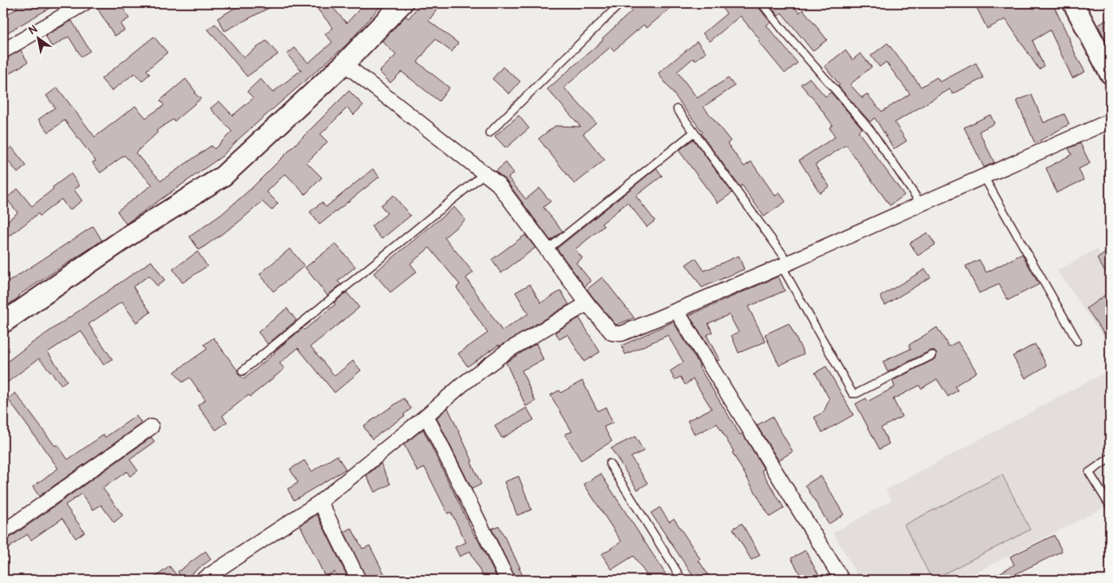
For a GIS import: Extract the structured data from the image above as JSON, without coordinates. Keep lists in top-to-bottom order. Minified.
{"north":"top left"}
